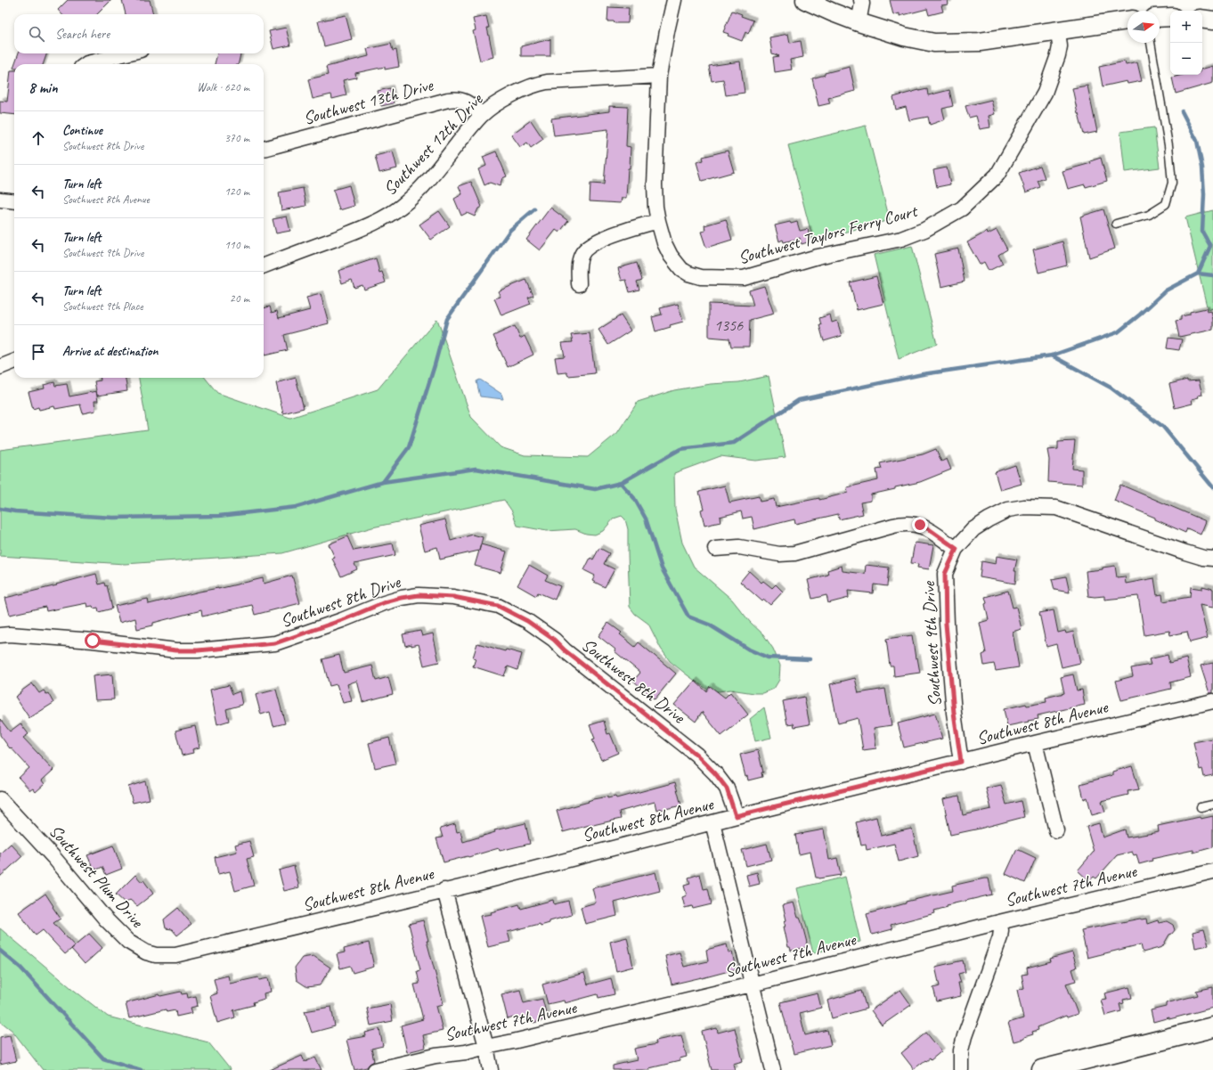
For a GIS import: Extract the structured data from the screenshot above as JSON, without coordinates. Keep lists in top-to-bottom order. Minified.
{"streets":{"street":["Southwest 13th Drive","Southwest 12th Drive","Southwest Taylors Ferry Court","Southwest 8th Drive","Southwest 9th Drive","Southwest 8th Avenue","Southwest Plum Drive","Southwest 7th Avenue"]},"crossings":[["Southwest 13th Drive","Southwest 12th Drive"],["Southwest 12th Drive","Southwest Taylors Ferry Court"],["Southwest 8th Drive","Southwest 8th Avenue"],["Southwest 9th Drive","Southwest 8th Avenue"],["Southwest 8th Avenue","Southwest Plum Drive"]],"house_numbers":["1356"],"north":"right","page":{"map_buttons":["+","−"],"search":"Search here","heading":["8 min","Walk · 620 m"],"list":[["Continue","Southwest 8th Drive","370 m"],["Turn left","Southwest 8th Avenue","120 m"],["Turn left","Southwest 9th Drive","110 m"],["Turn left","Southwest 9th Place","20 m"],"Arrive at destination"]}}
